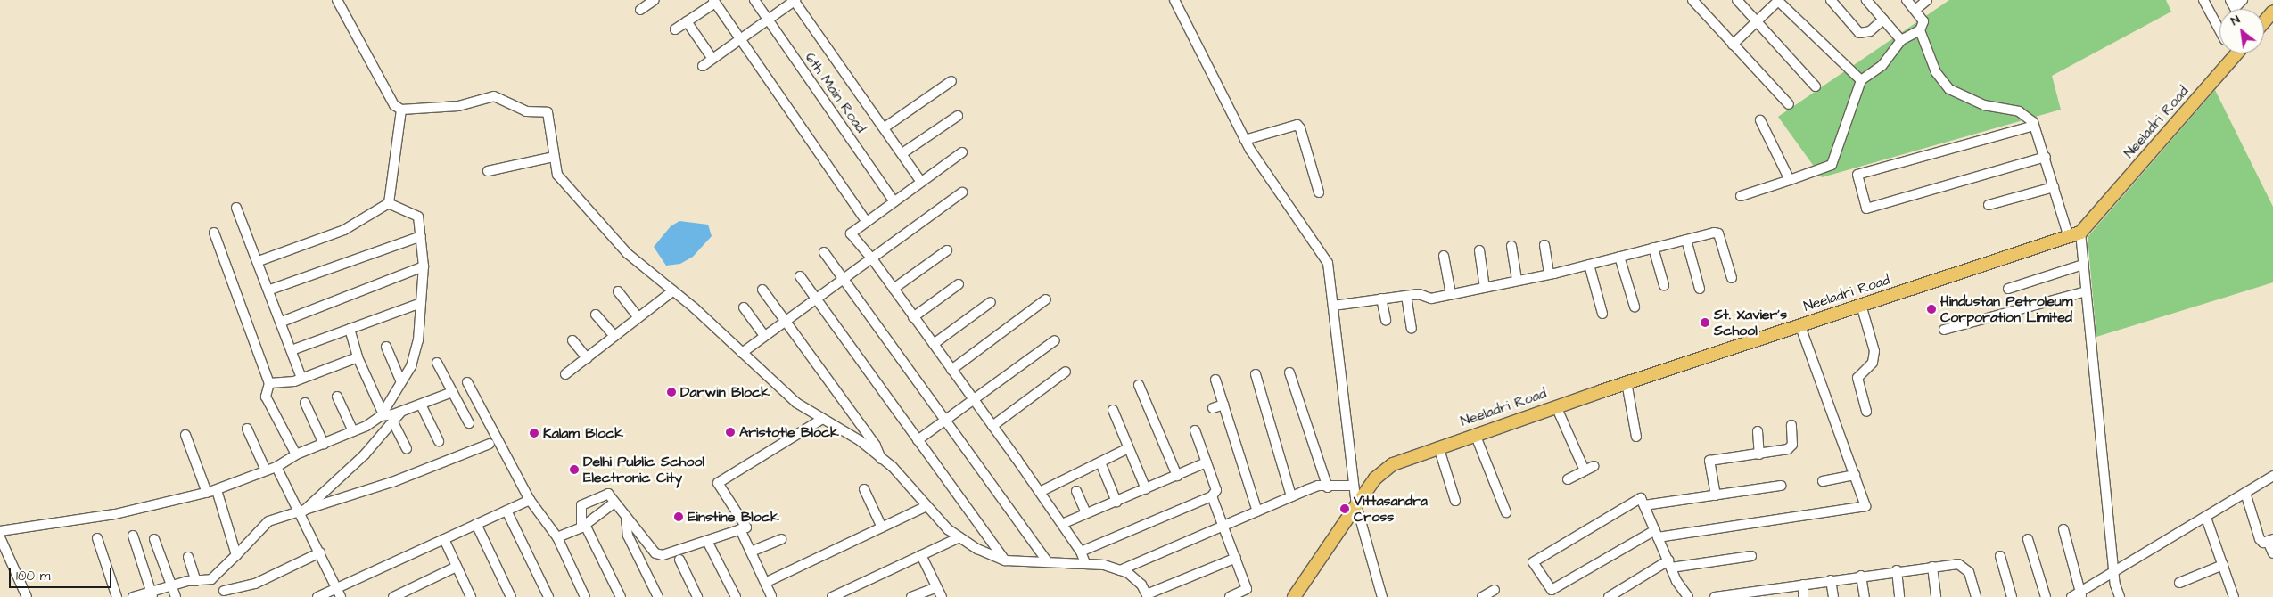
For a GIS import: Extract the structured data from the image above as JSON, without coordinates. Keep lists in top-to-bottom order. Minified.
{"streets":{"main road":["Neeladri Road"],"street":["6th Main Road"]},"places":["Hindustan Petroleum Corporation Limited","St. Xavier's School","Darwin Block","Aristotle Block","Kalam Block","Delhi Public School Electronic City","Vittasandra Cross","Einstine Block"],"scale_bar":"100 m","north":"top left"}
